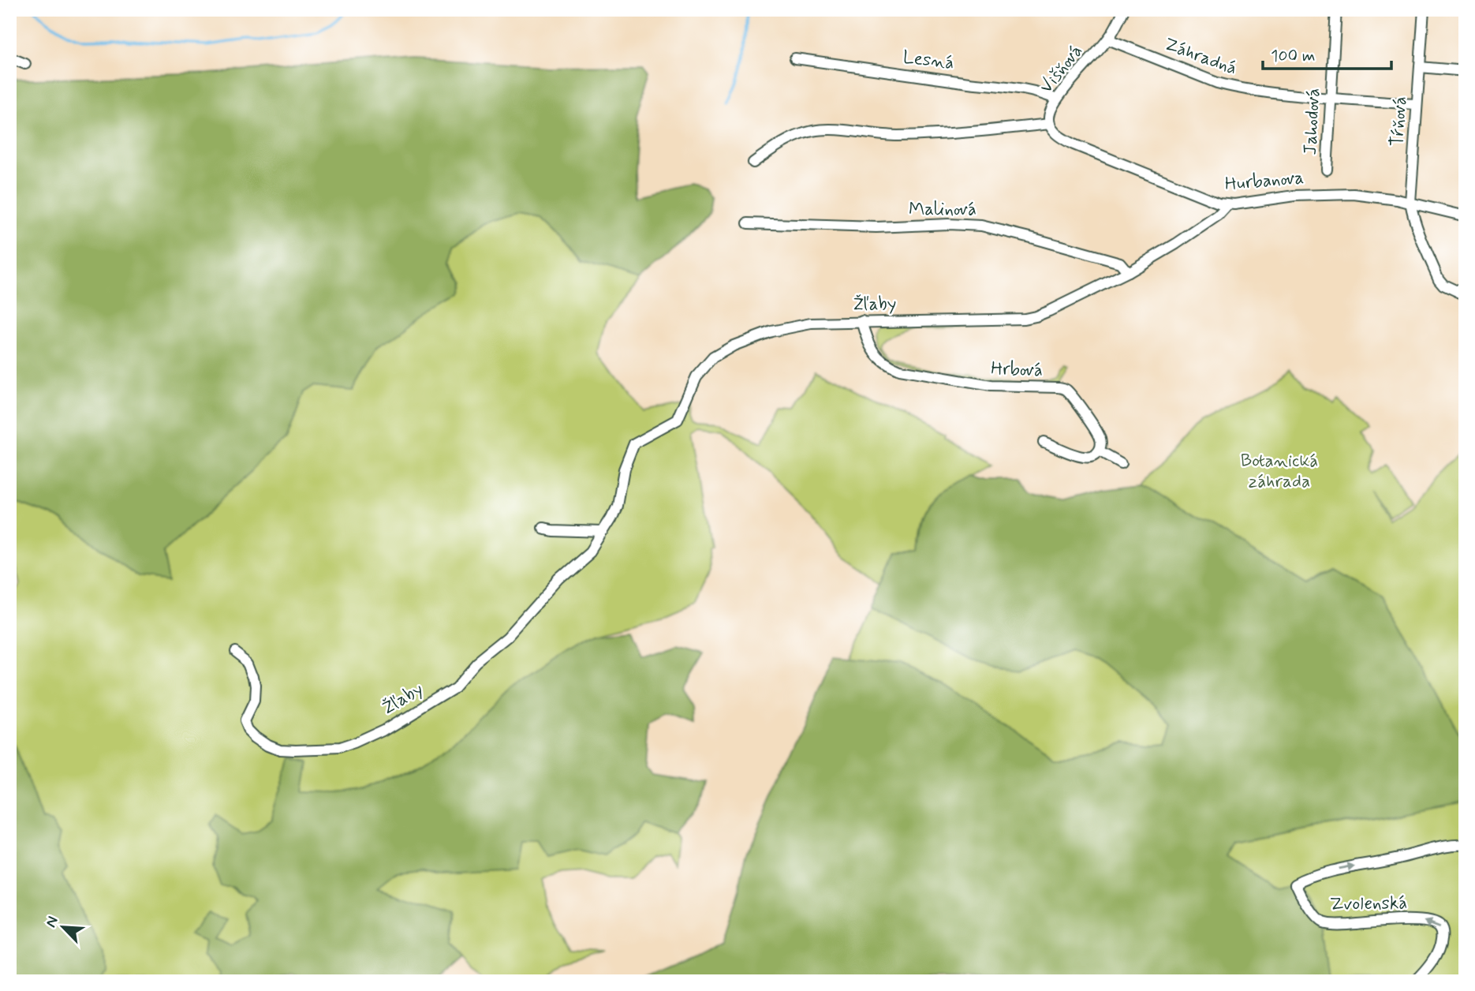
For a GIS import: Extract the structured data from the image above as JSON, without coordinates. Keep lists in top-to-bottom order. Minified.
{"streets":{"street":["Záhradná","Lesná","Višňová","Jahodová","Tŕňová","Hurbanova","Malinová","Žľaby","Hrbová","Zvolenská"]},"crossings":[["Záhradná","Višňová"],["Záhradná","Jahodová"],["Záhradná","Tŕňová"],["Lesná","Višňová"],["Višňová","Hurbanova"],["Tŕňová","Hurbanova"],["Hurbanova","Žľaby"],["Malinová","Žľaby"],["Žľaby","Hrbová"]],"parks":["Botanická záhrada"],"scale_bar":"100 m","north":"top left"}
